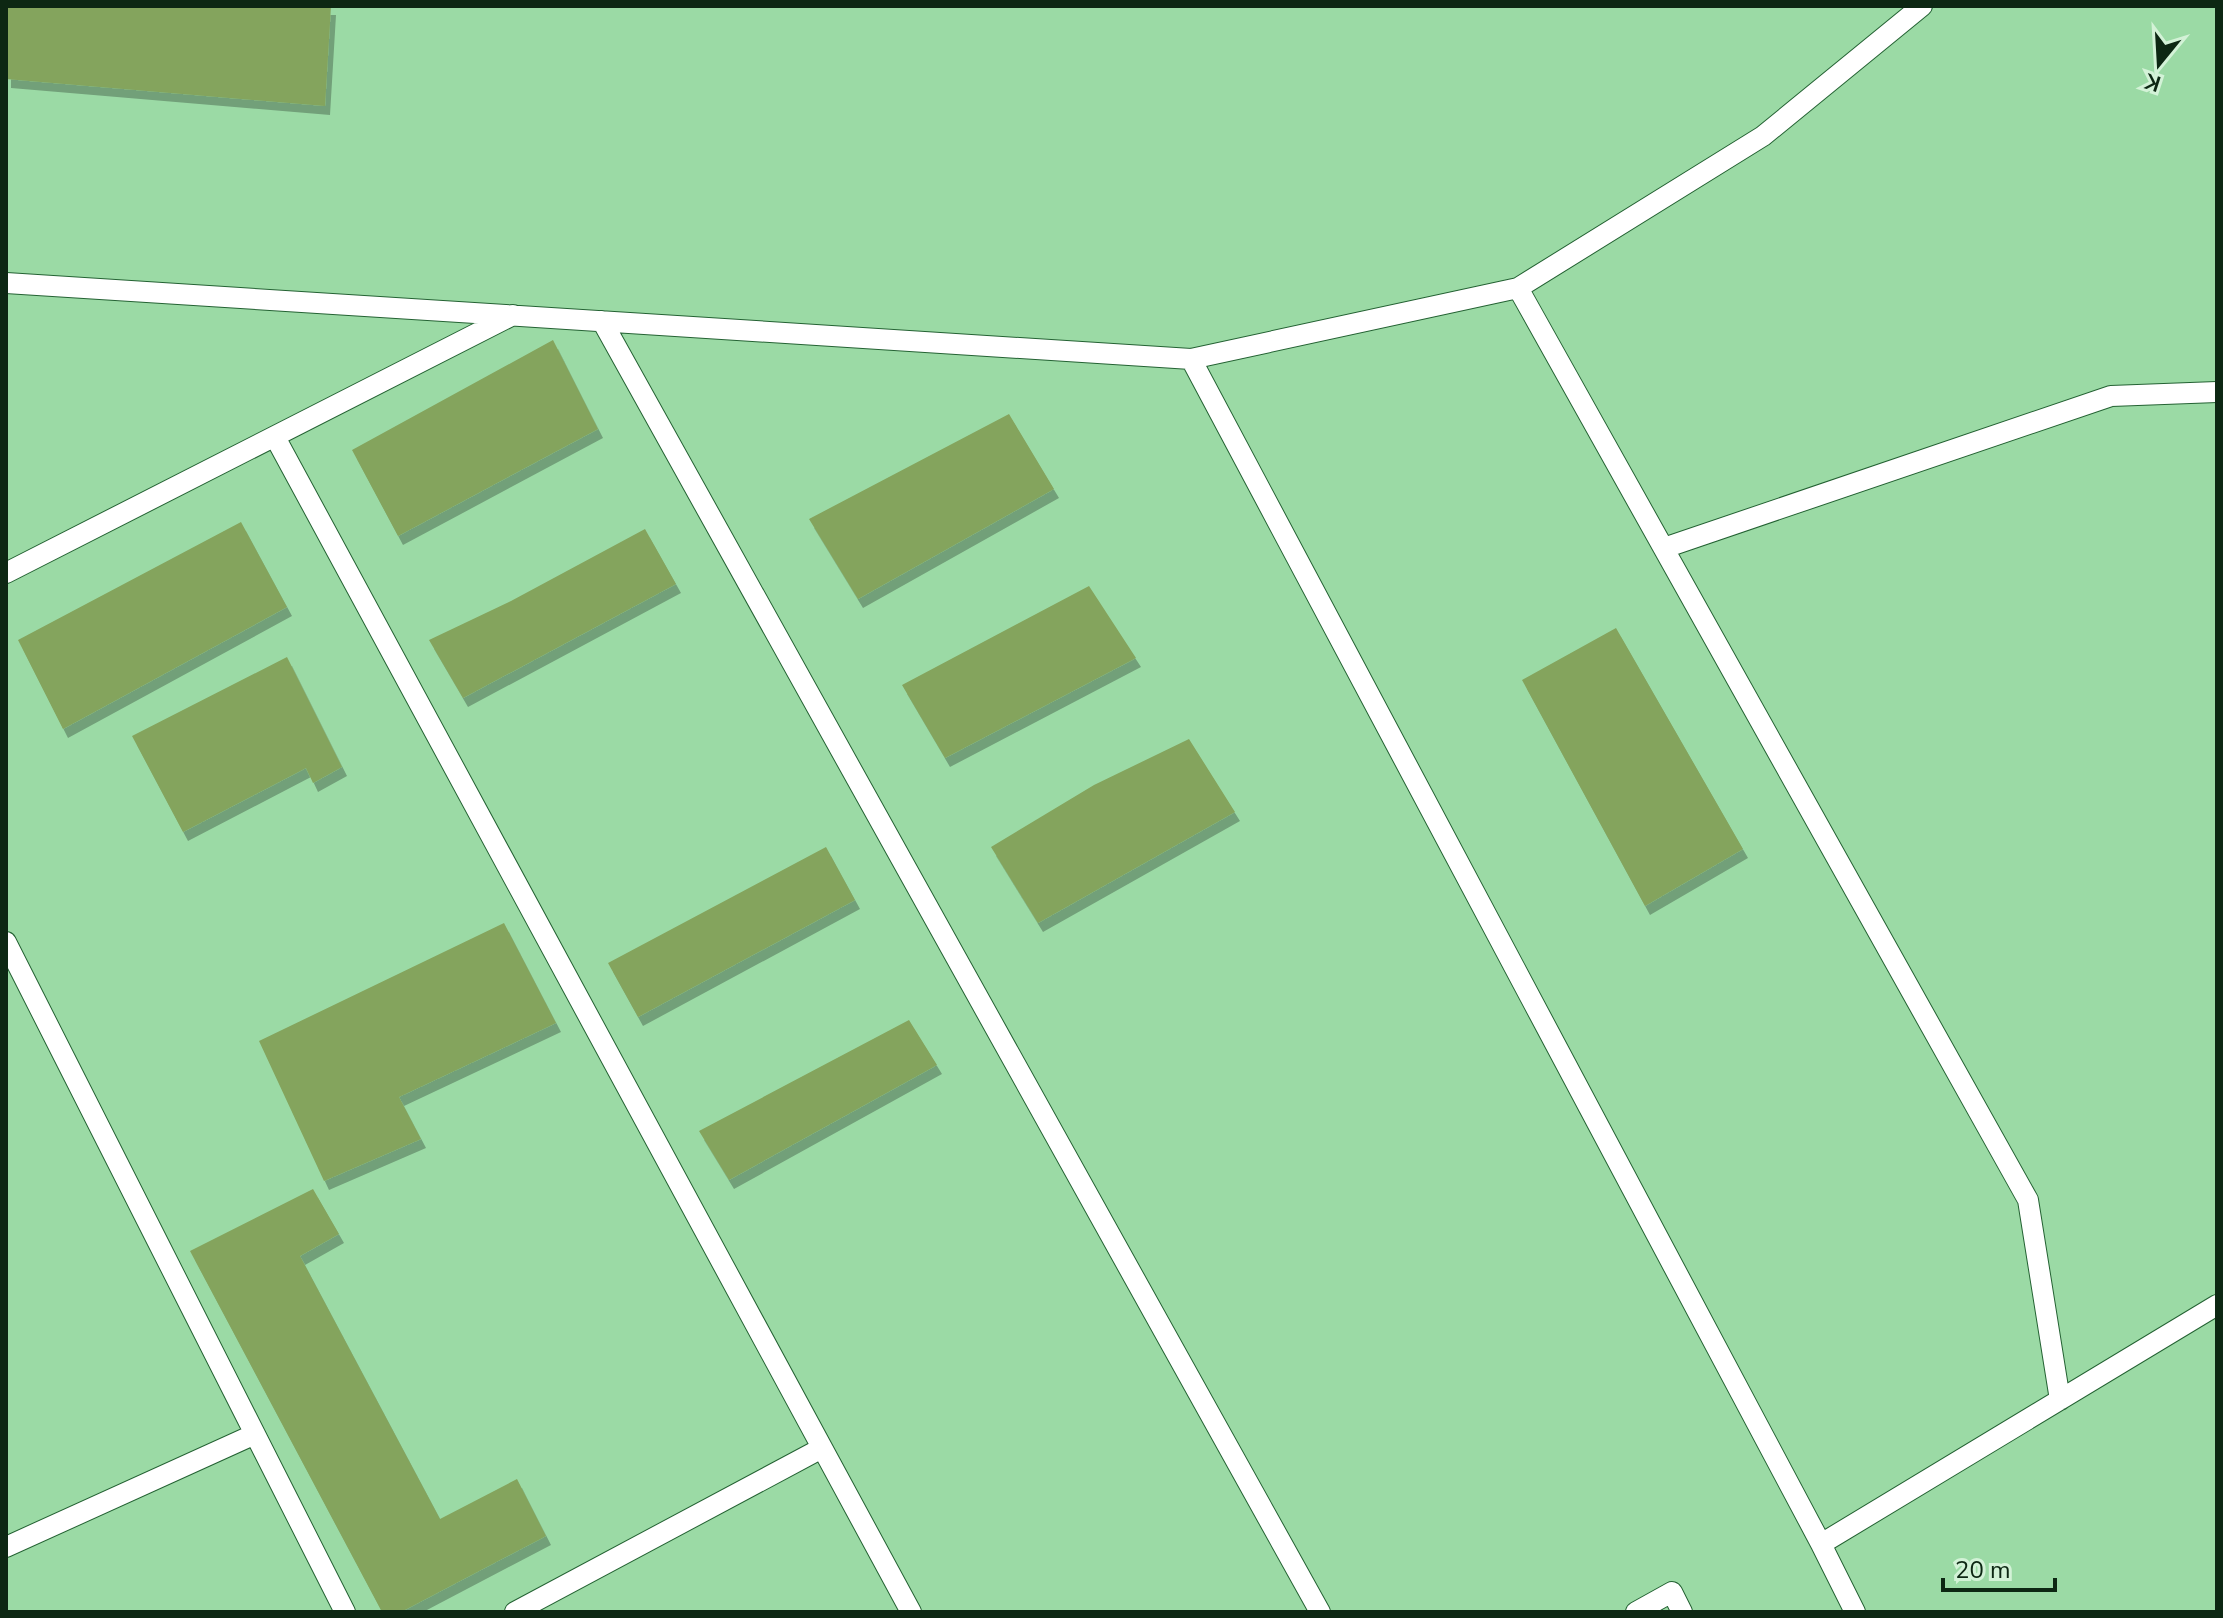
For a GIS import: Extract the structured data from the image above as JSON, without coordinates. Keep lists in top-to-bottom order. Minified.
{"scale_bar":"20 m","north":"bottom"}
